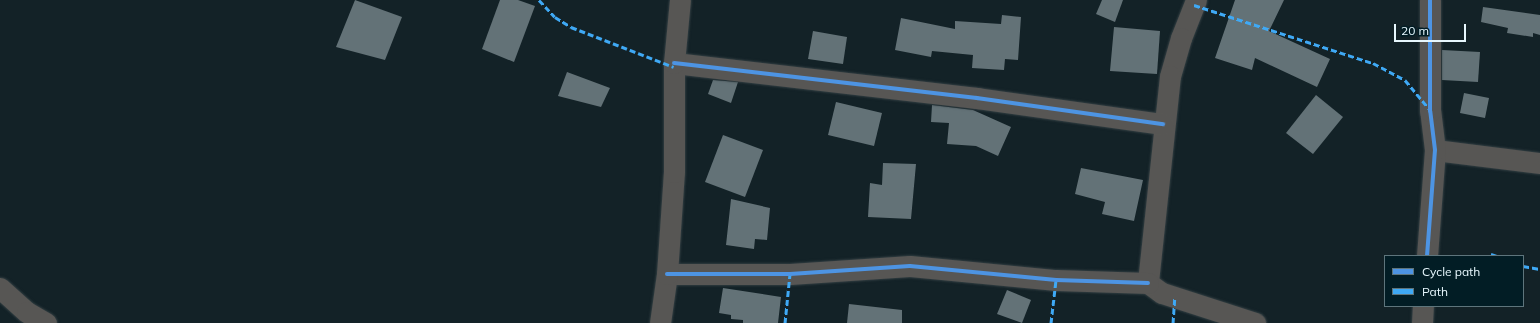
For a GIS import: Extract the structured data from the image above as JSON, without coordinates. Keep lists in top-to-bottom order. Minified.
{"legend":["Cycle path","Path"],"scale_bar":"20 m"}
